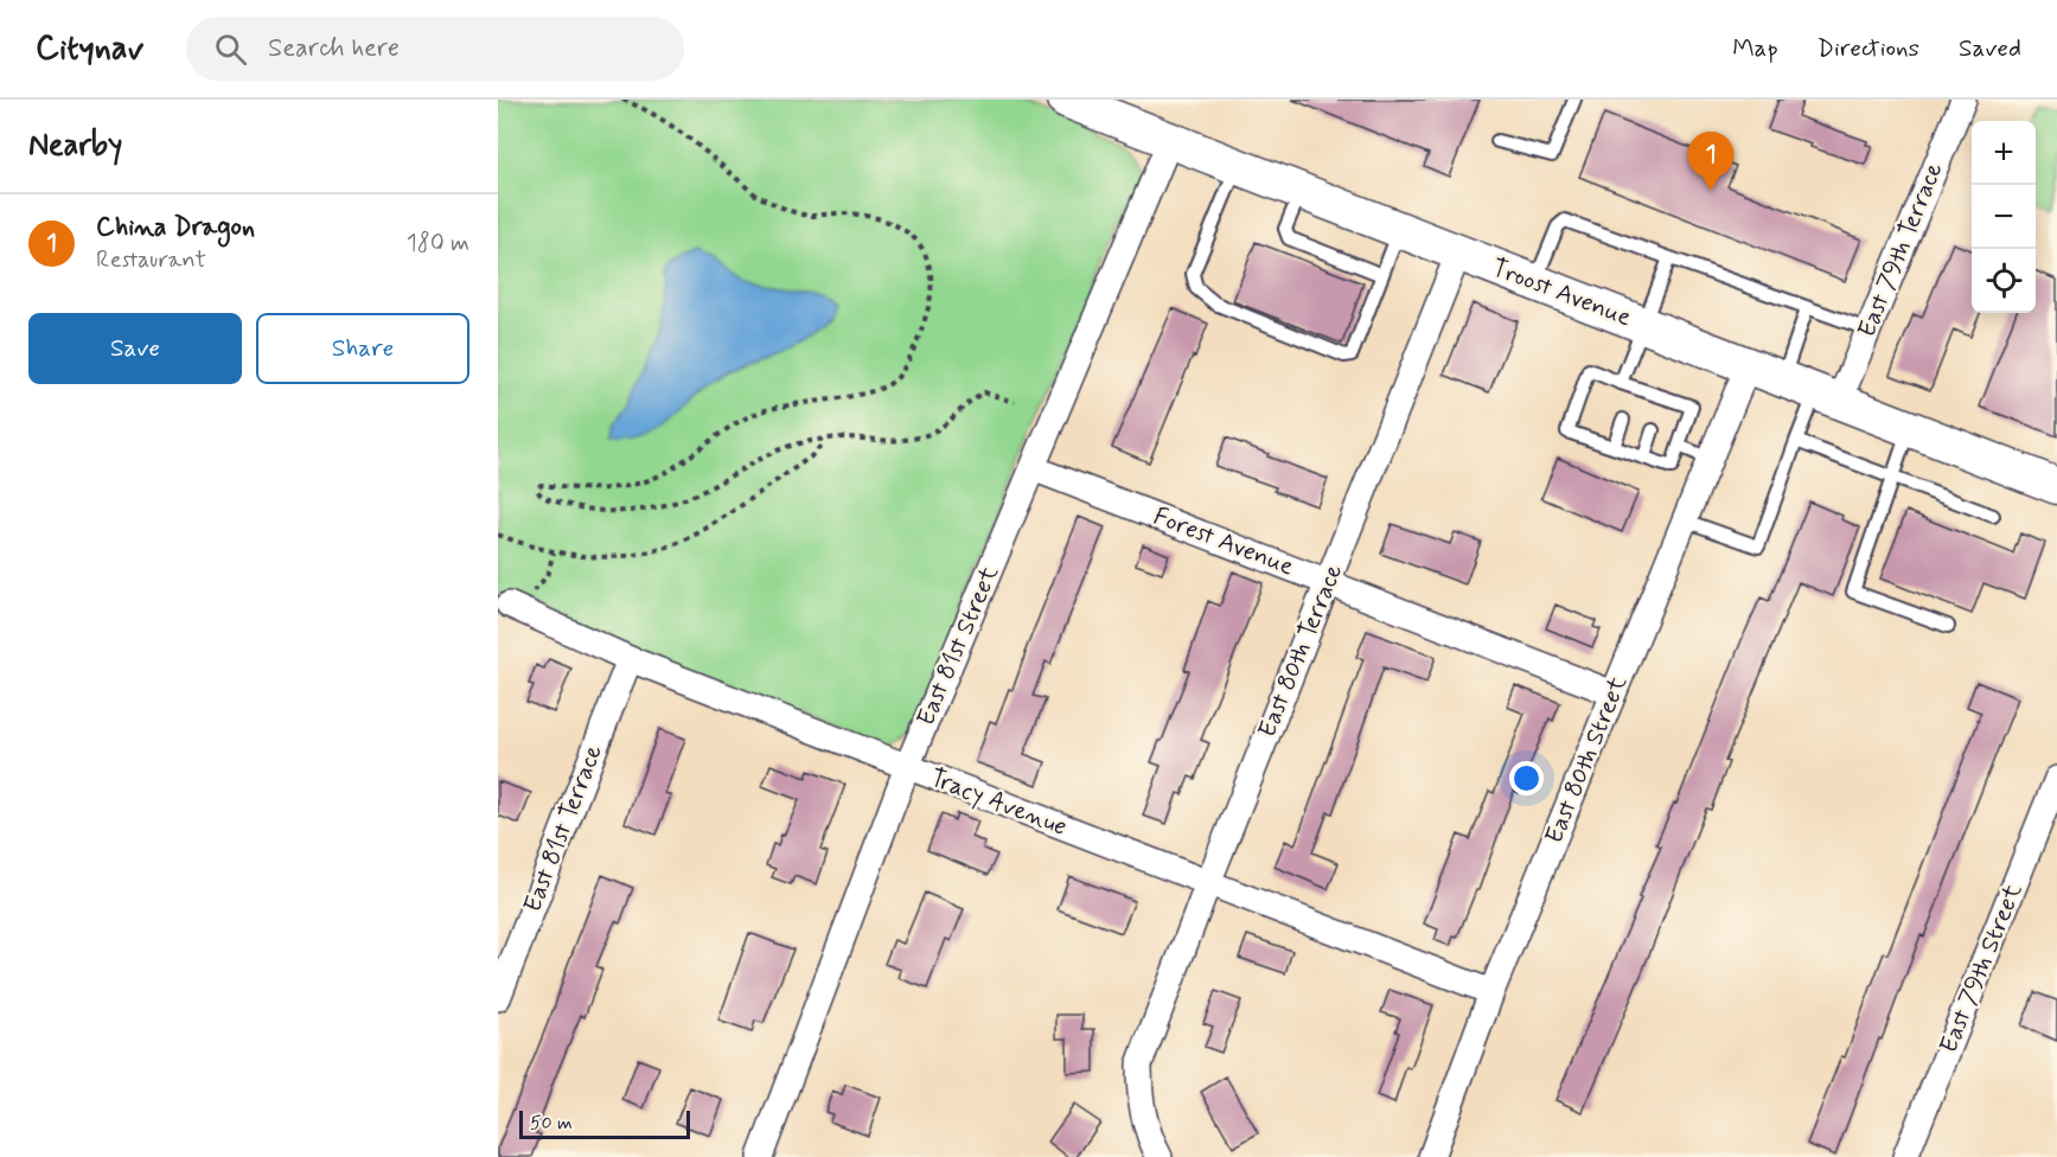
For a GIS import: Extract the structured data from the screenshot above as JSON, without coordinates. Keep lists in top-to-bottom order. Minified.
{"streets":{"main road":["Troost Avenue"],"street":["East 79th Terrace","Forest Avenue","East 81st Street","East 80th Terrace","East 80th Street","Tracy Avenue","East 81st Terrace","East 79th Street"]},"crossings":[["East 79th Terrace","Troost Avenue"],["Troost Avenue","East 81st Street"],["Troost Avenue","East 80th Terrace"],["Troost Avenue","East 80th Street"],["Forest Avenue","East 81st Street"],["Forest Avenue","East 80th Terrace"],["Forest Avenue","East 80th Street"],["East 81st Street","Tracy Avenue"],["East 80th Terrace","Tracy Avenue"],["East 80th Street","Tracy Avenue"],["Tracy Avenue","East 81st Terrace"]],"scale_bar":"50 m","page":{"header":"Citynav","search":"Search here","nav":["Map","Directions","Saved"],"heading":"Nearby","map_buttons":["+","−"],"pins":"1","list":[{"mark":"1","name":"China Dragon","note":"Restaurant","value":"180 m"}],"buttons":["Save","Share"],"scale":"50 m"}}
